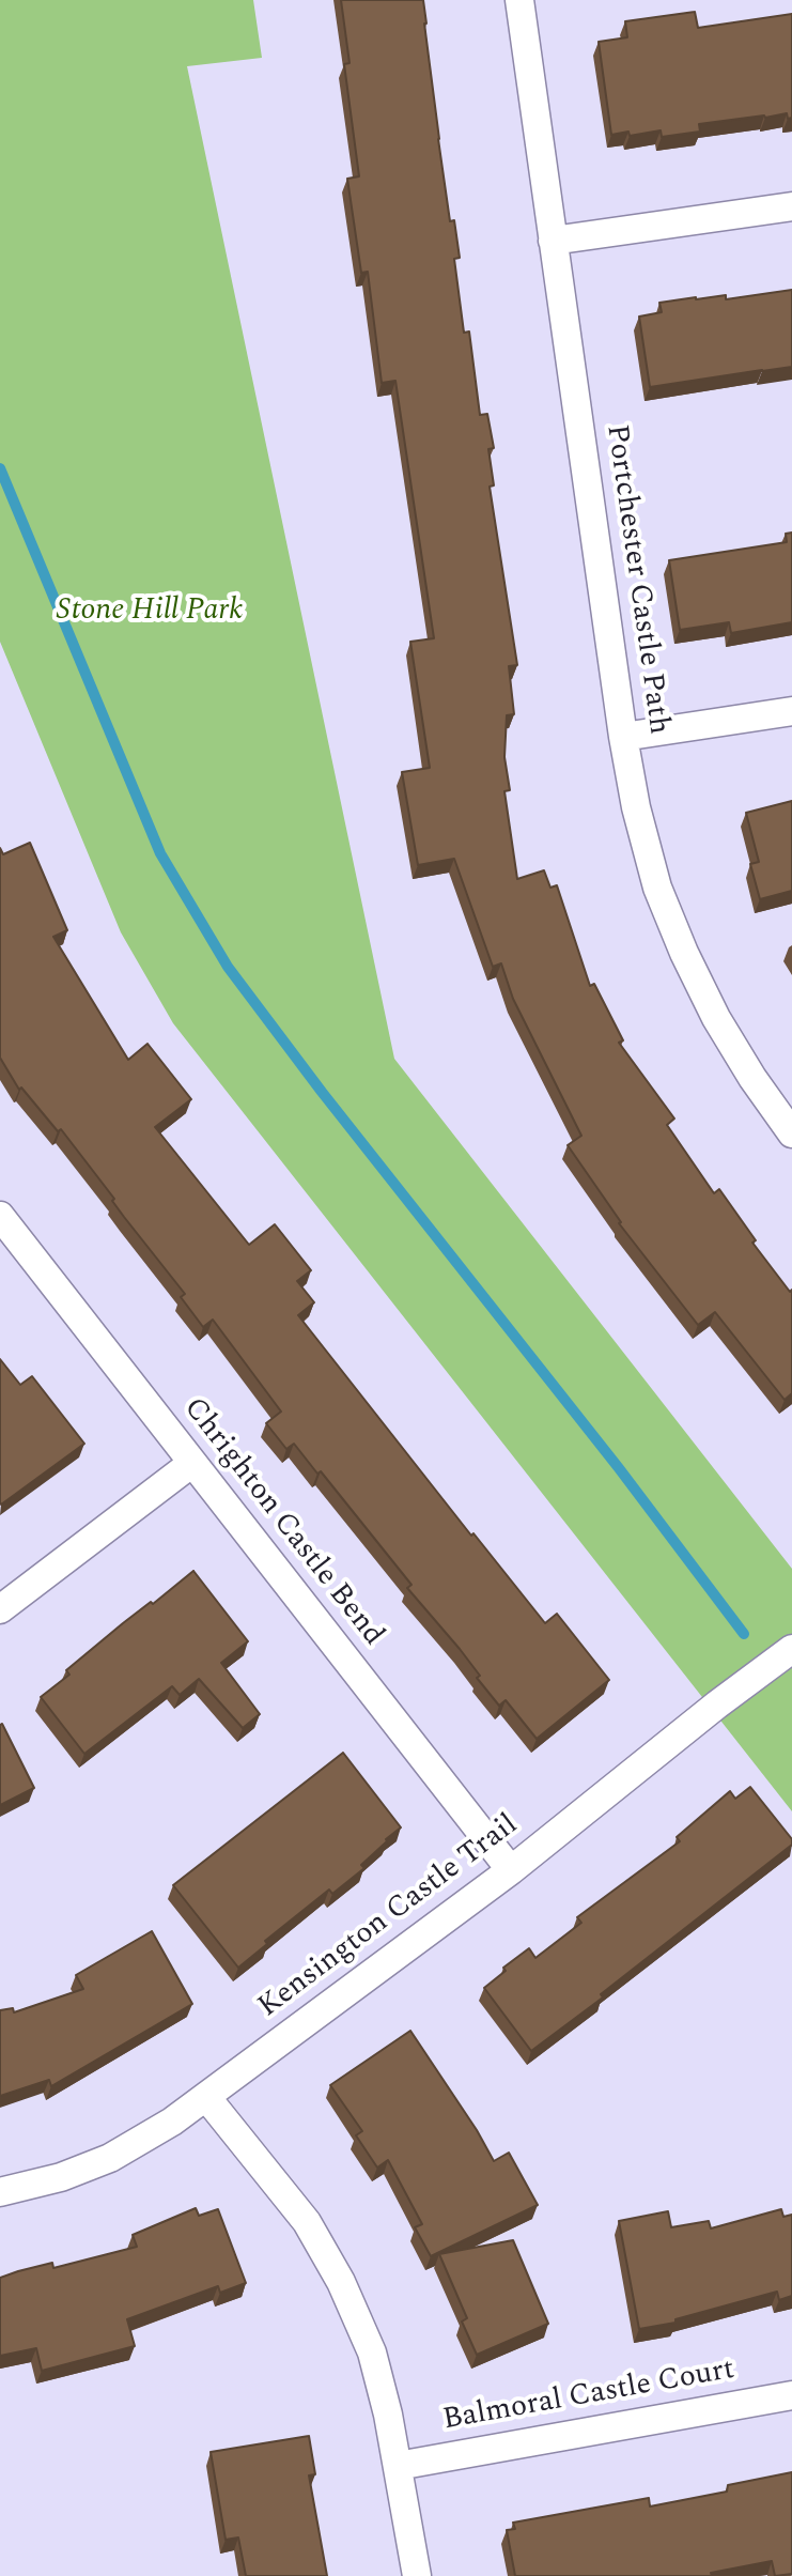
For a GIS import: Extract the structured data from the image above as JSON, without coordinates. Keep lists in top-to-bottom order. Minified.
{"streets":{"street":["Portchester Castle Path","Chrighton Castle Bend","Kensington Castle Trail","Balmoral Castle Court"]},"crossings":[["Chrighton Castle Bend","Kensington Castle Trail"]],"parks":["Stone Hill Park"]}
